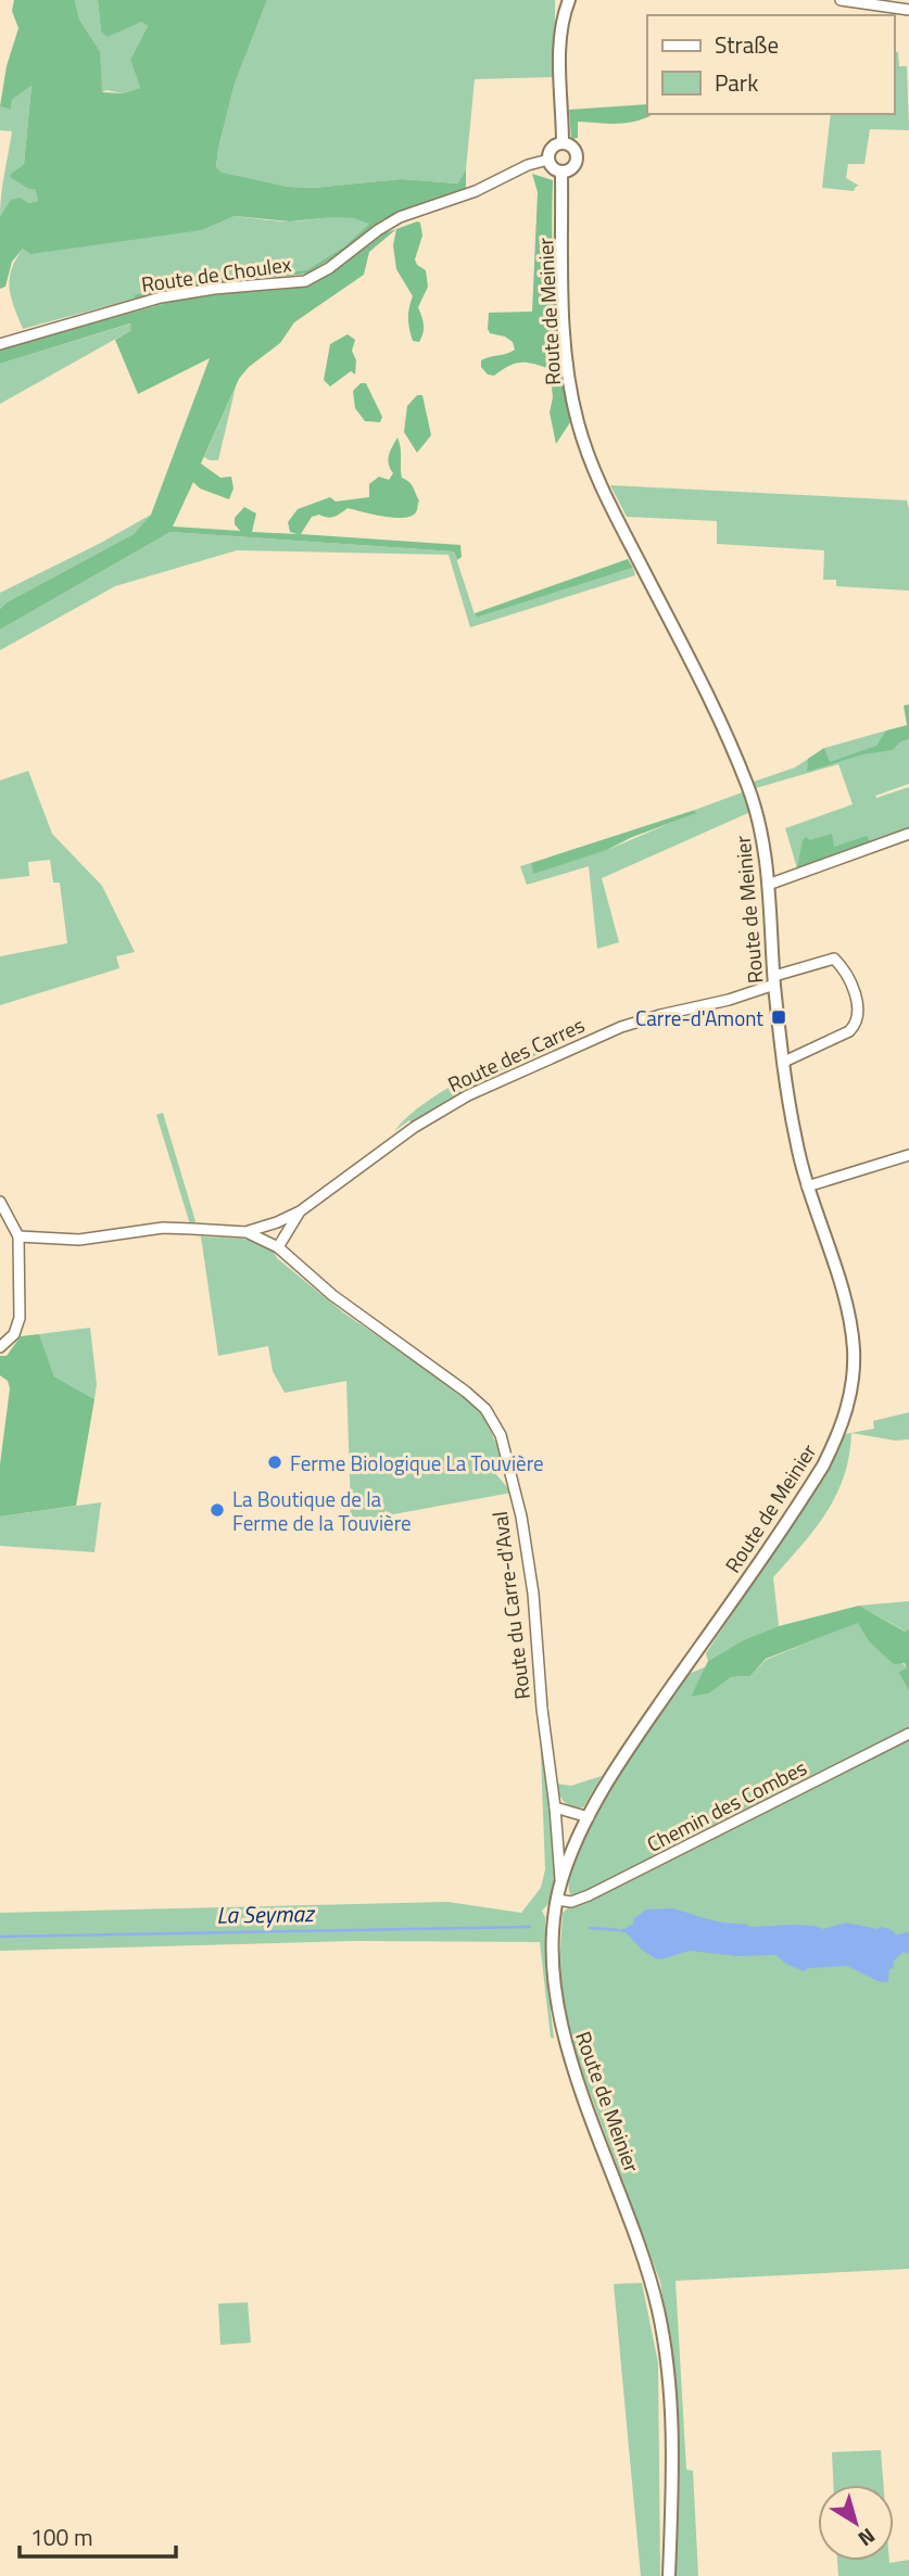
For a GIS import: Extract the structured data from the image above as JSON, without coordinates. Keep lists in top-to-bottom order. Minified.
{"streets":{"street":["Route de Choulex","Route de Meinier","Route des Carres","Route du Carre-d'Aval","Chemin des Combes"]},"crossings":[["Route de Choulex","Route de Meinier"],["Route de Meinier","Route des Carres"],["Route de Meinier","Route du Carre-d'Aval"],["Route de Meinier","Chemin des Combes"],["Route des Carres","Route du Carre-d'Aval"]],"water":["La Seymaz"],"places":{"transit":["Carre-d'Amont"],"other":["Ferme Biologique La Touvière","La Boutique de la Ferme de la Touvière"]},"legend":["Straße","Park"],"scale_bar":"100 m","north":"bottom right"}
